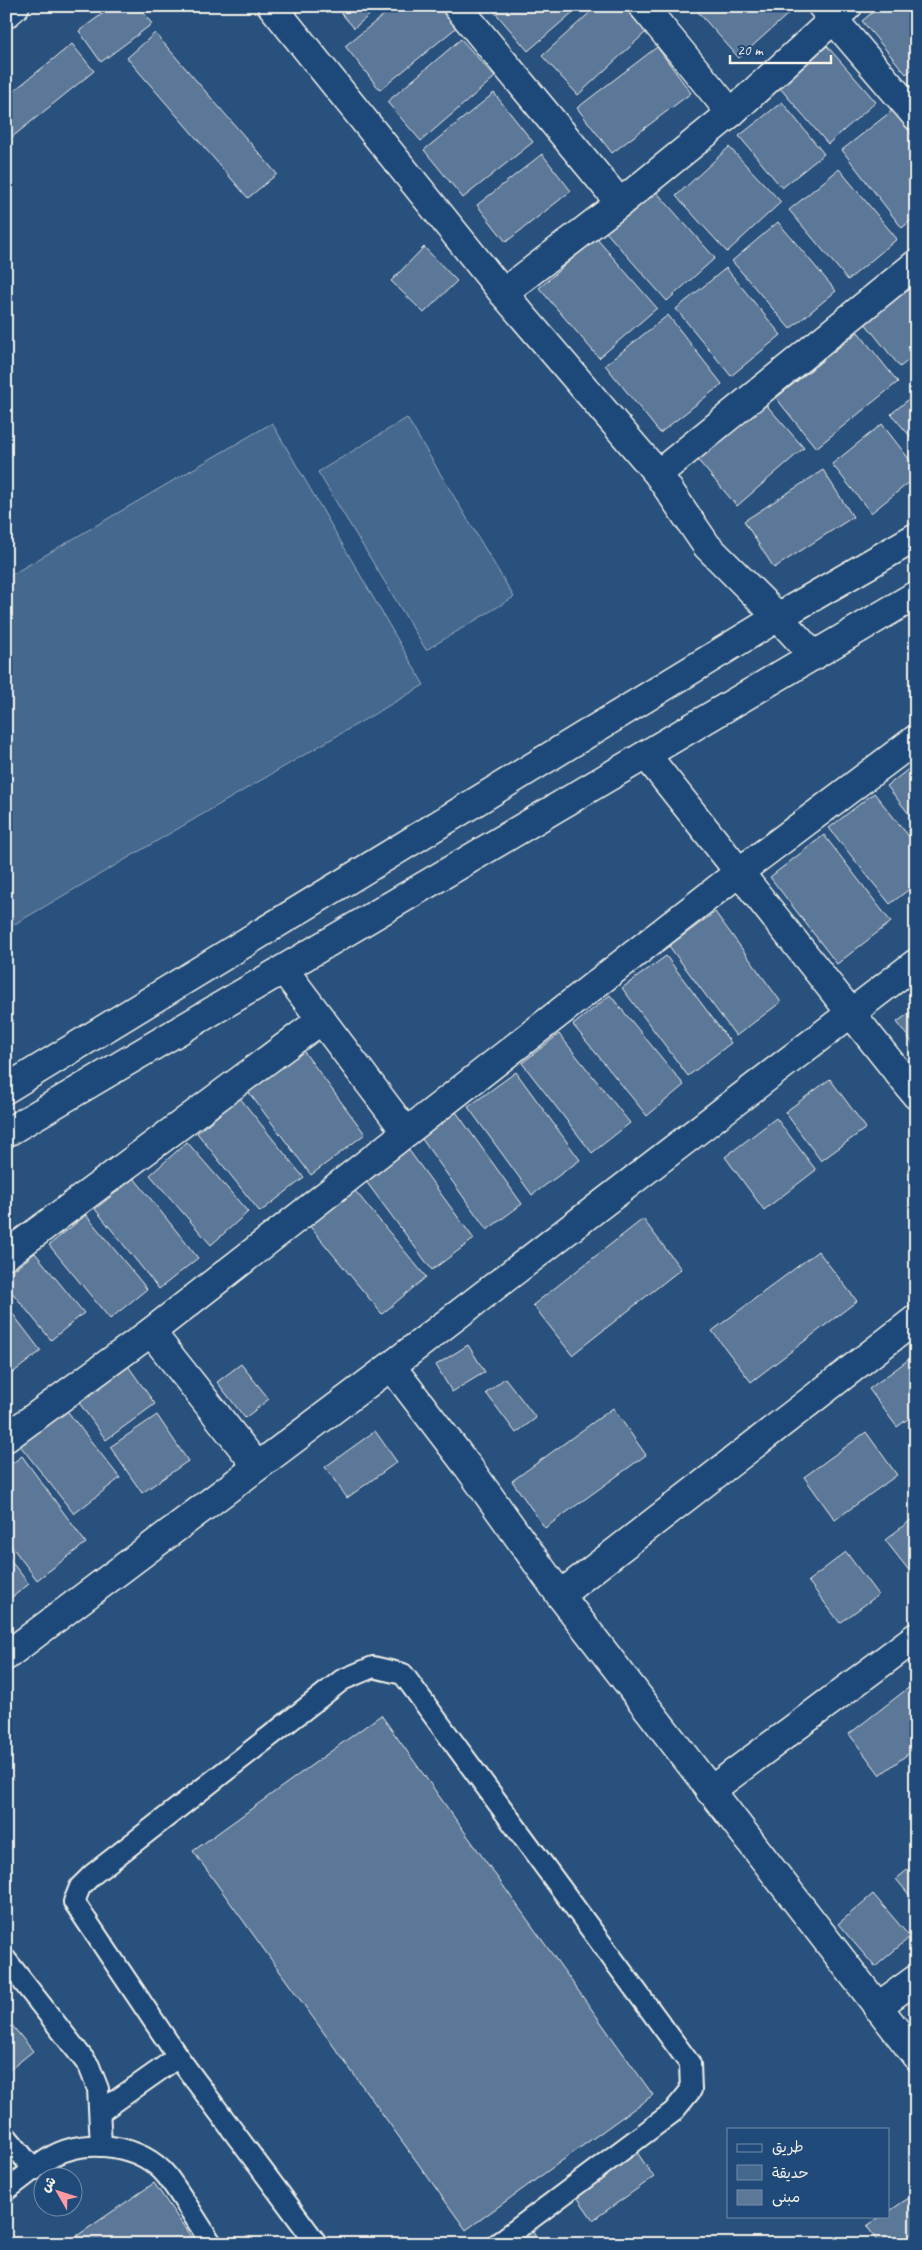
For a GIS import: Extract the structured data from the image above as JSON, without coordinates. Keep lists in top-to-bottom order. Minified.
{"legend":["طريق","حديقة","مبنى"],"scale_bar":"20 m","north":"top left"}
